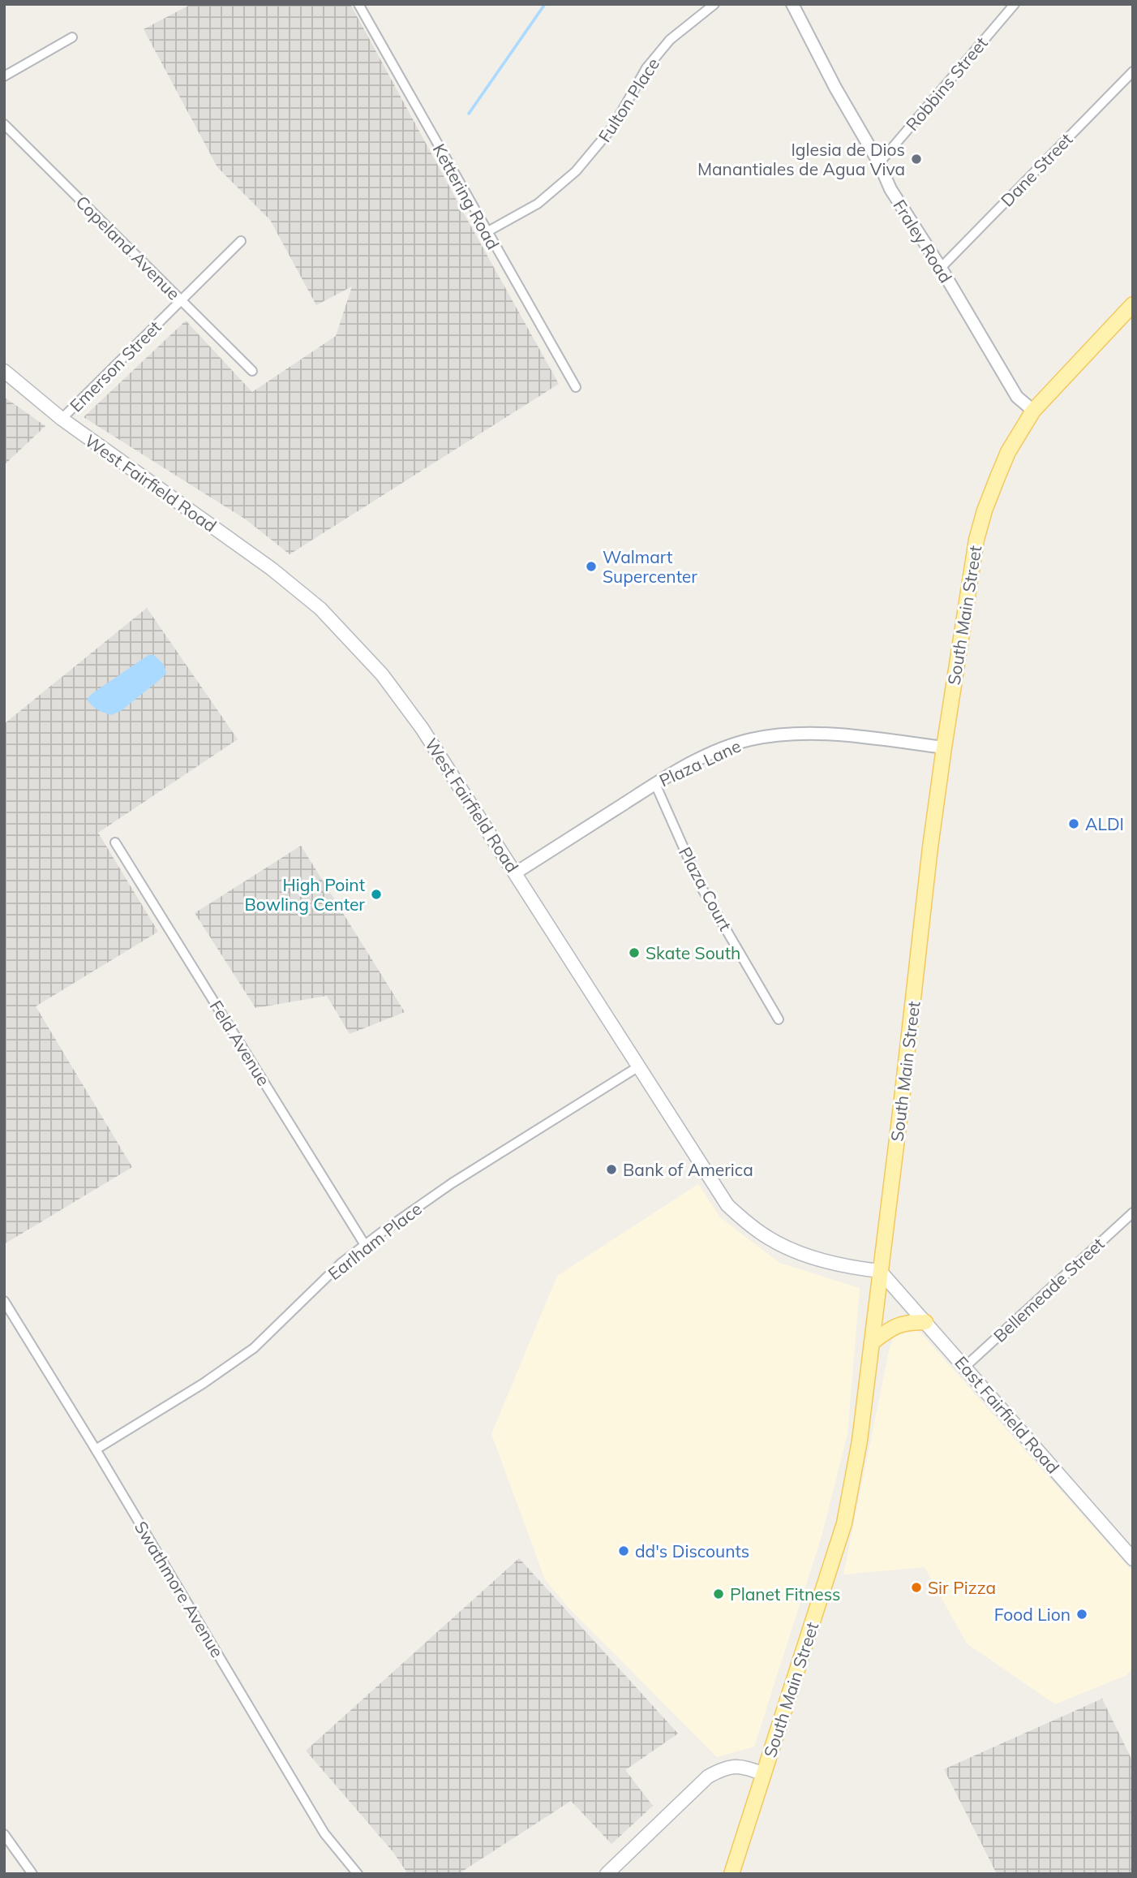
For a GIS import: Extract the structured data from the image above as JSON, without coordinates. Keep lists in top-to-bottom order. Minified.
{"streets":{"main road":["West Fairfield Road","South Main Street","East Fairfield Road"],"street":["Robbins Street","Fulton Place","Dane Street","Kettering Road","Fraley Road","Copeland Avenue","Emerson Street","Plaza Lane","Plaza Court","Feld Avenue","Earlham Place","Bellemeade Street","Swathmore Avenue"]},"crossings":[["Robbins Street","Fraley Road"],["Fulton Place","Kettering Road"],["Dane Street","Fraley Road"],["Fraley Road","South Main Street"],["Copeland Avenue","Emerson Street"],["Emerson Street","West Fairfield Road"],["West Fairfield Road","South Main Street"],["West Fairfield Road","Plaza Lane"],["West Fairfield Road","Earlham Place"],["West Fairfield Road","East Fairfield Road"],["South Main Street","Plaza Lane"],["South Main Street","East Fairfield Road"],["Plaza Lane","Plaza Court"],["Feld Avenue","Earlham Place"],["Earlham Place","Swathmore Avenue"],["Bellemeade Street","East Fairfield Road"]],"places":["Iglesia de Dios Manantiales de Agua Viva","Walmart Supercenter","ALDI","High Point Bowling Center","Skate South","Bank of America","dd's Discounts","Sir Pizza","Planet Fitness","Food Lion"]}
